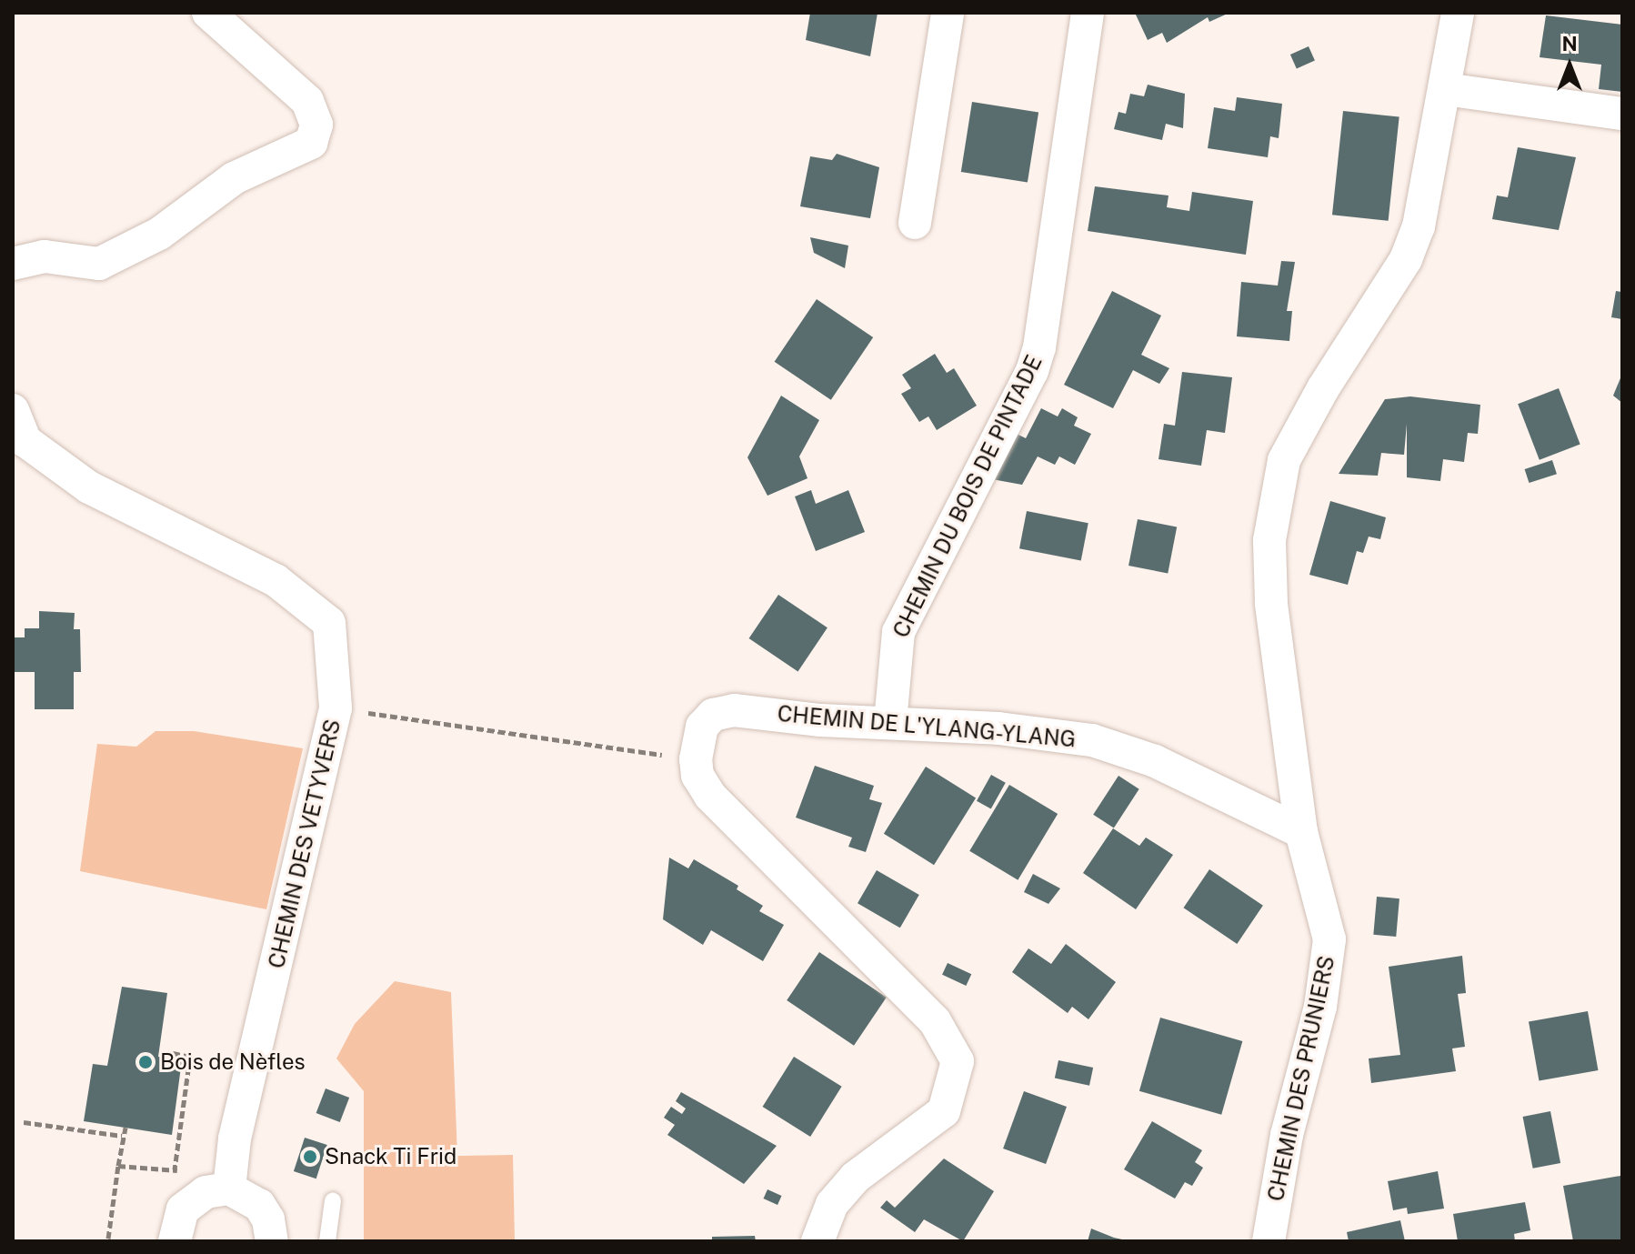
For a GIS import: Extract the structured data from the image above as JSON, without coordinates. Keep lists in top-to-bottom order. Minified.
{"streets":{"street":["CHEMIN DU BOIS DE PINTADE","CHEMIN DE L'YLANG-YLANG","CHEMIN DES VETYVERS","CHEMIN DES PRUNIERS"]},"crossings":[["CHEMIN DU BOIS DE PINTADE","CHEMIN DE L'YLANG-YLANG"],["CHEMIN DE L'YLANG-YLANG","CHEMIN DES PRUNIERS"]],"places":["Bois de Nèfles","Snack Ti Frid"],"north":"top"}
